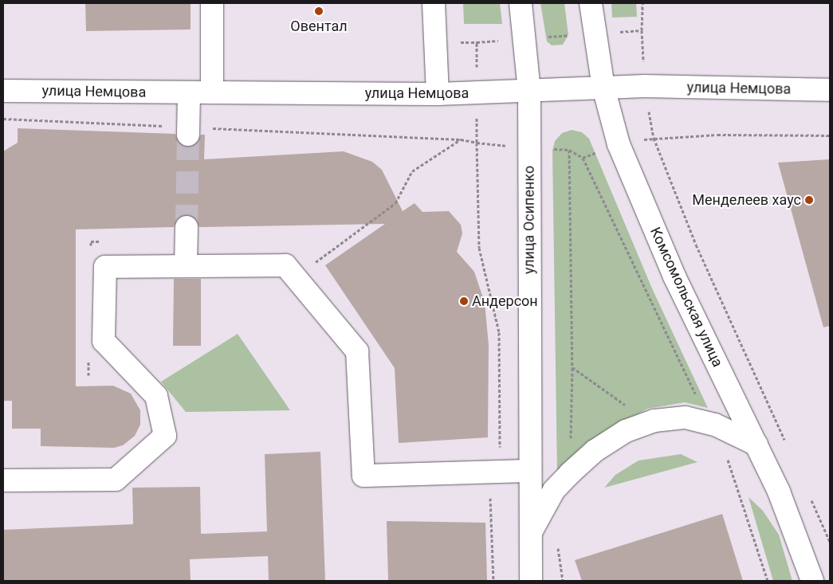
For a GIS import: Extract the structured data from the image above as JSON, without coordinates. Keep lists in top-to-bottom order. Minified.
{"streets":{"main road":["улица Немцова","улица Осипенко","Комсомольская улица"]},"crossings":[["улица Немцова","улица Осипенко"],["улица Немцова","Комсомольская улица"]],"places":["Овентал","Менделеев хаус","Андерсон"]}
